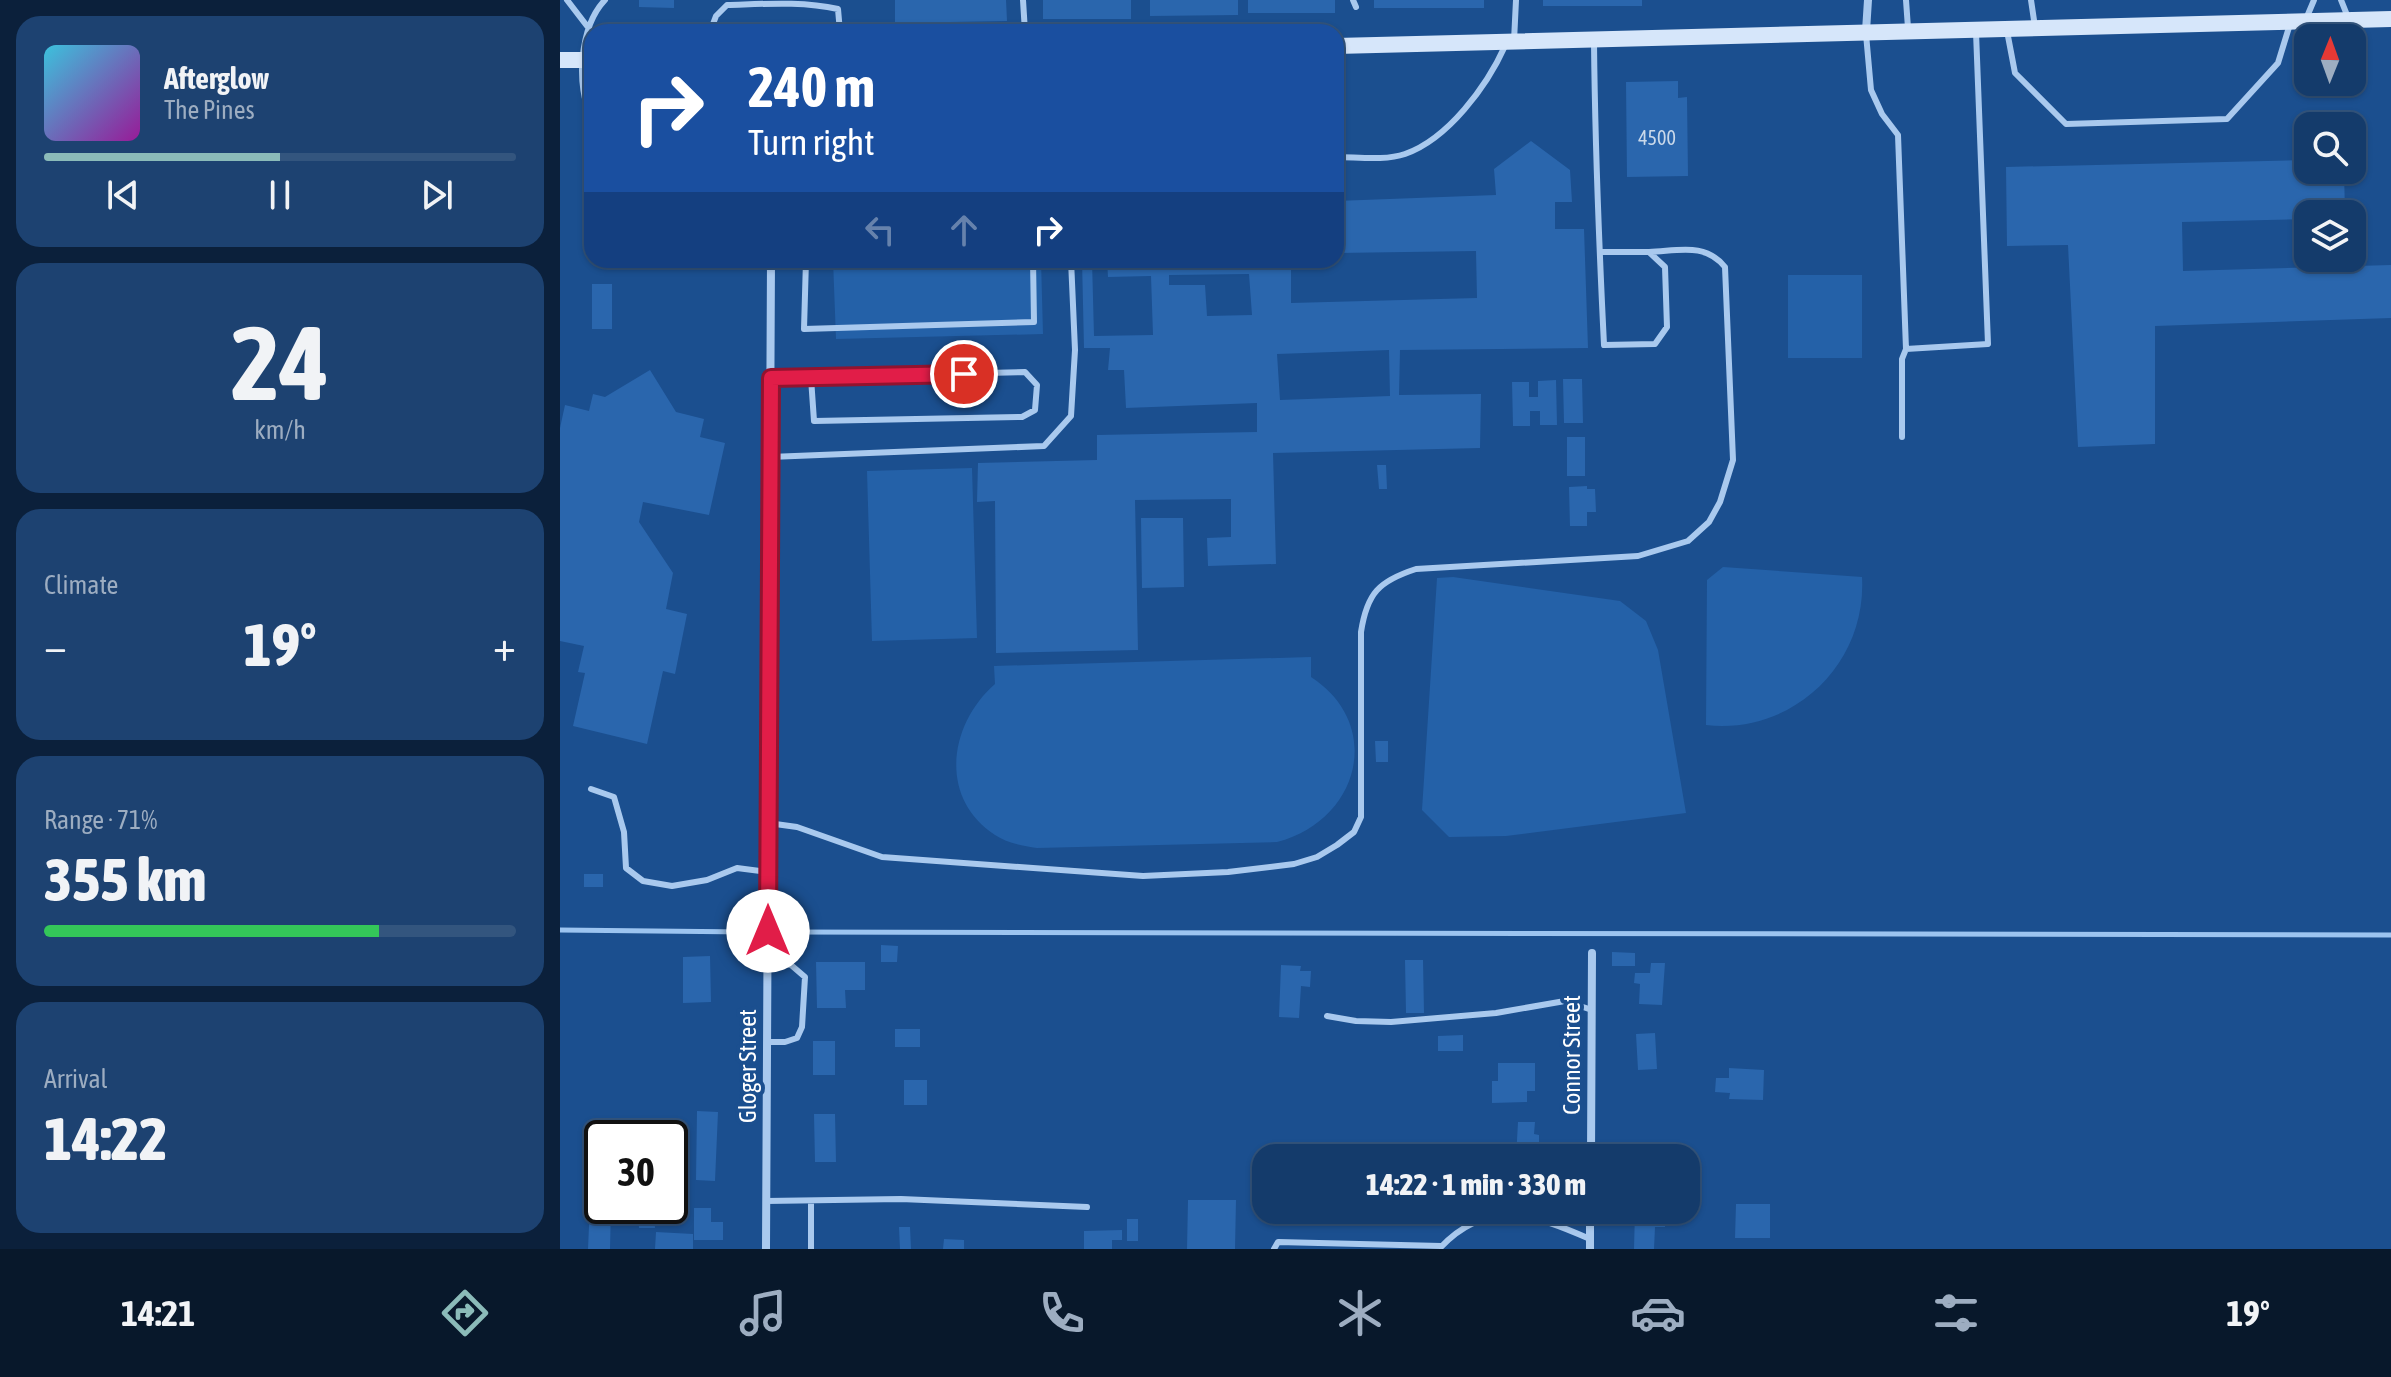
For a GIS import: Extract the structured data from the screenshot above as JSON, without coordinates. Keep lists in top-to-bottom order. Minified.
{"streets":{"street":["Connor Street","Gloger Street"]},"house_numbers":["4500"],"north":"top","page":{"turn":["240 m","Turn right"],"song":["Afterglow","The Pines"],"tile":[["24","km/h"],"Climate",["Range · 71%","355 km"],["Arrival","14:22"]],"heat":["−","19°","+"],"limit":"30","trip":"14:22 · 1 min · 330 m","tabs":["14:21","19°"]}}
